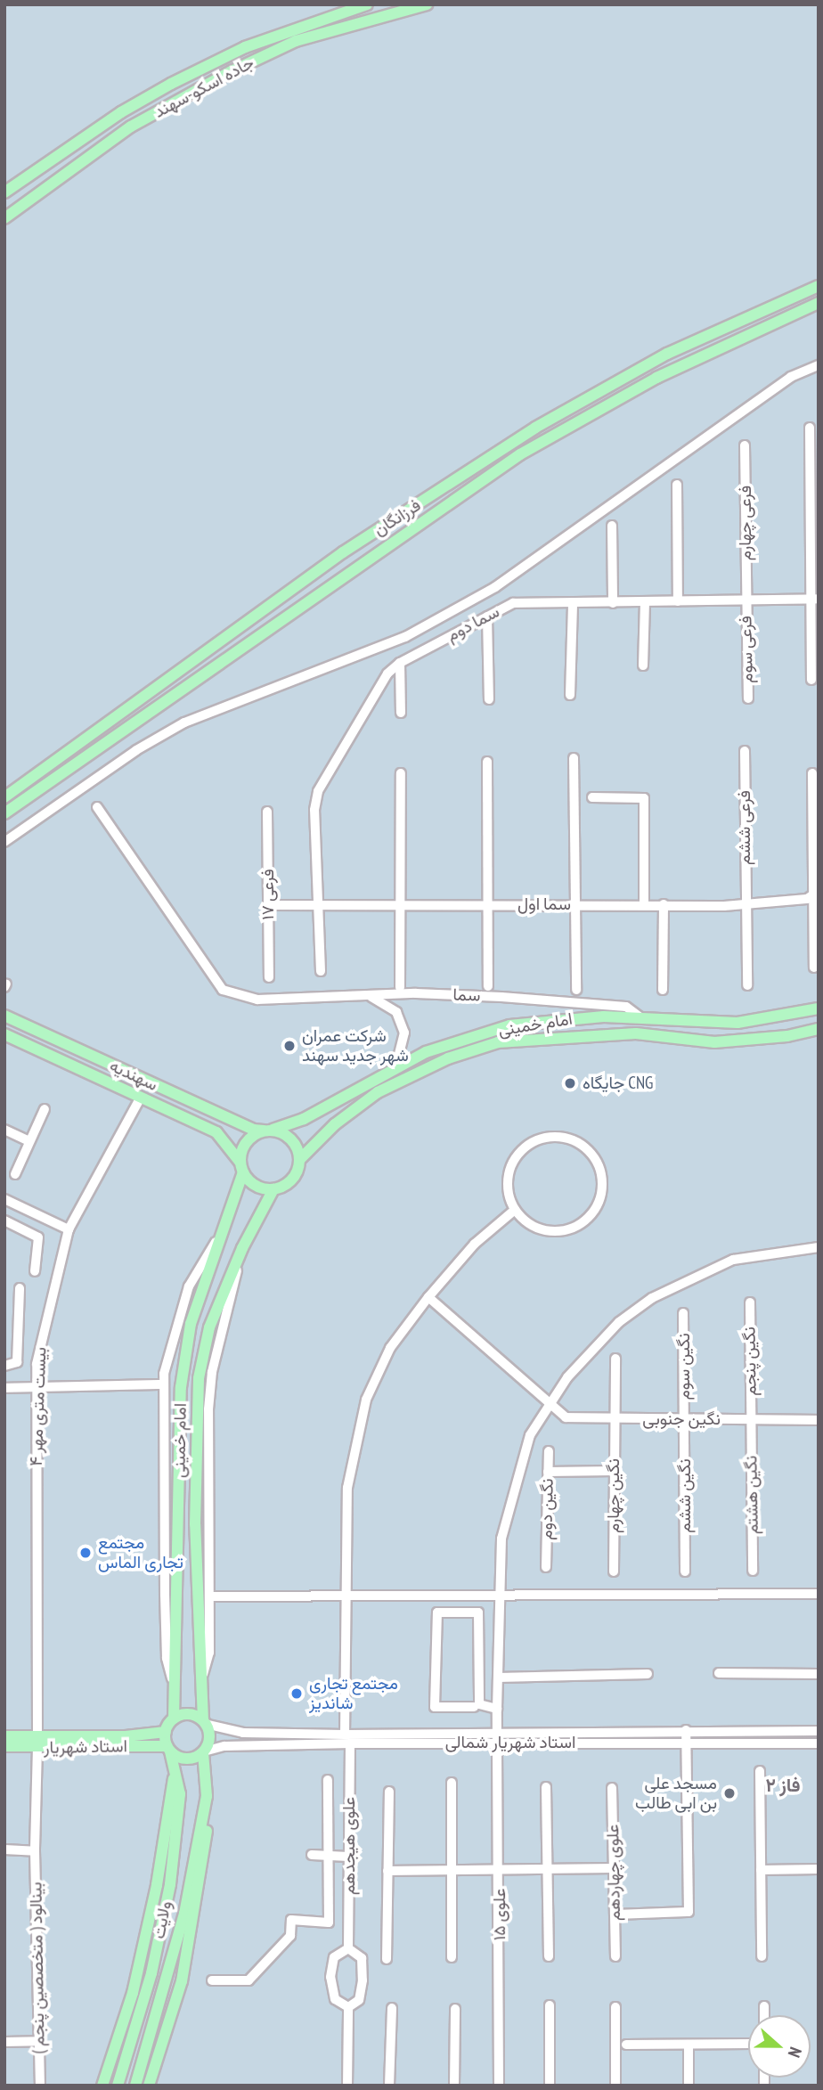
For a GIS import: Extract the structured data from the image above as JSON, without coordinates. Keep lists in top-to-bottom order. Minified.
{"streets":{"main road":["جاده اسکو-سهند","فرزانگان","امام خمینی","سهندیه","استاد شهریار","ولایت"],"street":["فرعی چهارم","سما دوم","فرعی سوم","فرعی ششم","فرعی ۱۷","سما اول","سما","نگین پنجم","نگین سوم","بیست متری مهر ۴","نگین جنوبی","نگین هشتم","نگین چهارم","نگین ششم","نگین دوم","استاد شهریار شمالی","علوی هیجدهم","علوی چهاردهم","علوی ۱۵","بینالود ( متخصصین پنجم )"]},"crossings":[["فرعی چهارم","سما دوم"],["فرعی چهارم","فرعی سوم"],["سما دوم","فرعی سوم"],["سما دوم","سما اول"],["فرعی ششم","سما اول"],["فرعی ۱۷","سما اول"],["سما","امام خمینی"],["امام خمینی","سهندیه"],["امام خمینی","استاد شهریار شمالی"],["امام خمینی","استاد شهریار"],["امام خمینی","ولایت"],["سهندیه","بیست متری مهر ۴"],["نگین پنجم","نگین جنوبی"],["نگین پنجم","نگین هشتم"],["نگین سوم","نگین جنوبی"],["نگین سوم","نگین ششم"],["بیست متری مهر ۴","استاد شهریار"],["بیست متری مهر ۴","بینالود ( متخصصین پنجم )"],["نگین جنوبی","نگین هشتم"],["نگین جنوبی","نگین چهارم"],["نگین جنوبی","نگین ششم"],["نگین جنوبی","علوی ۱۵"],["استاد شهریار شمالی","استاد شهریار"],["استاد شهریار شمالی","علوی هیجدهم"],["استاد شهریار شمالی","علوی ۱۵"],["استاد شهریار شمالی","ولایت"],["استاد شهریار","ولایت"]],"districts":["فاز ۲"],"places":["شرکت عمران شهر جدید سهند","جایگاه CNG","مجتمع تجاری الماس","مجتمع تجاری شاندیز","مسجد علی بن ابی طالب"],"north":"right"}
